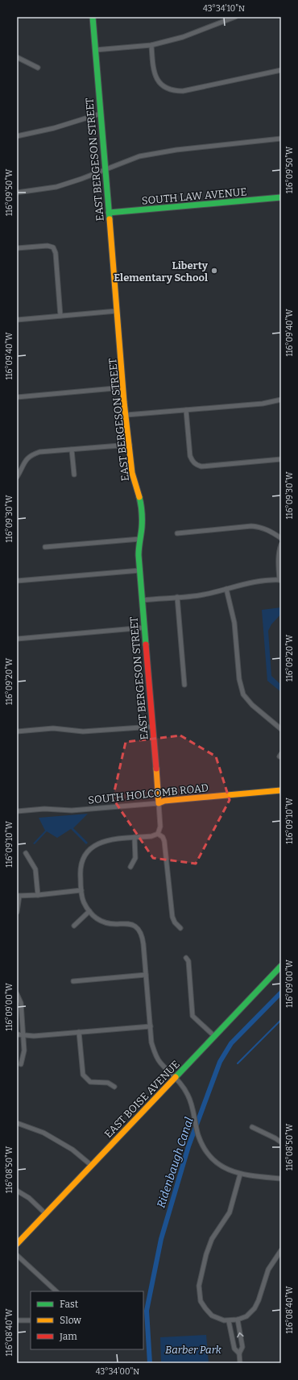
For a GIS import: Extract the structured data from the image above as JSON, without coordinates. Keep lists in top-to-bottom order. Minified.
{"streets":{"street":["EAST BERGESON STREET","SOUTH LAW AVENUE","SOUTH HOLCOMB ROAD","EAST BOISE AVENUE"]},"crossings":[["EAST BERGESON STREET","SOUTH LAW AVENUE"],["EAST BERGESON STREET","SOUTH HOLCOMB ROAD"]],"water":["Ridenbaugh Canal"],"parks":["Barber Park"],"places":["Liberty Elementary School"],"legend":["Fast","Slow","Jam"],"coordinates":["43°34'10\"N","116°09'50\"W","116°09'40\"W","116°09'30\"W","116°09'20\"W","116°09'10\"W","116°09'00\"W","116°08'50\"W","116°08'40\"W","43°34'00\"N"]}
